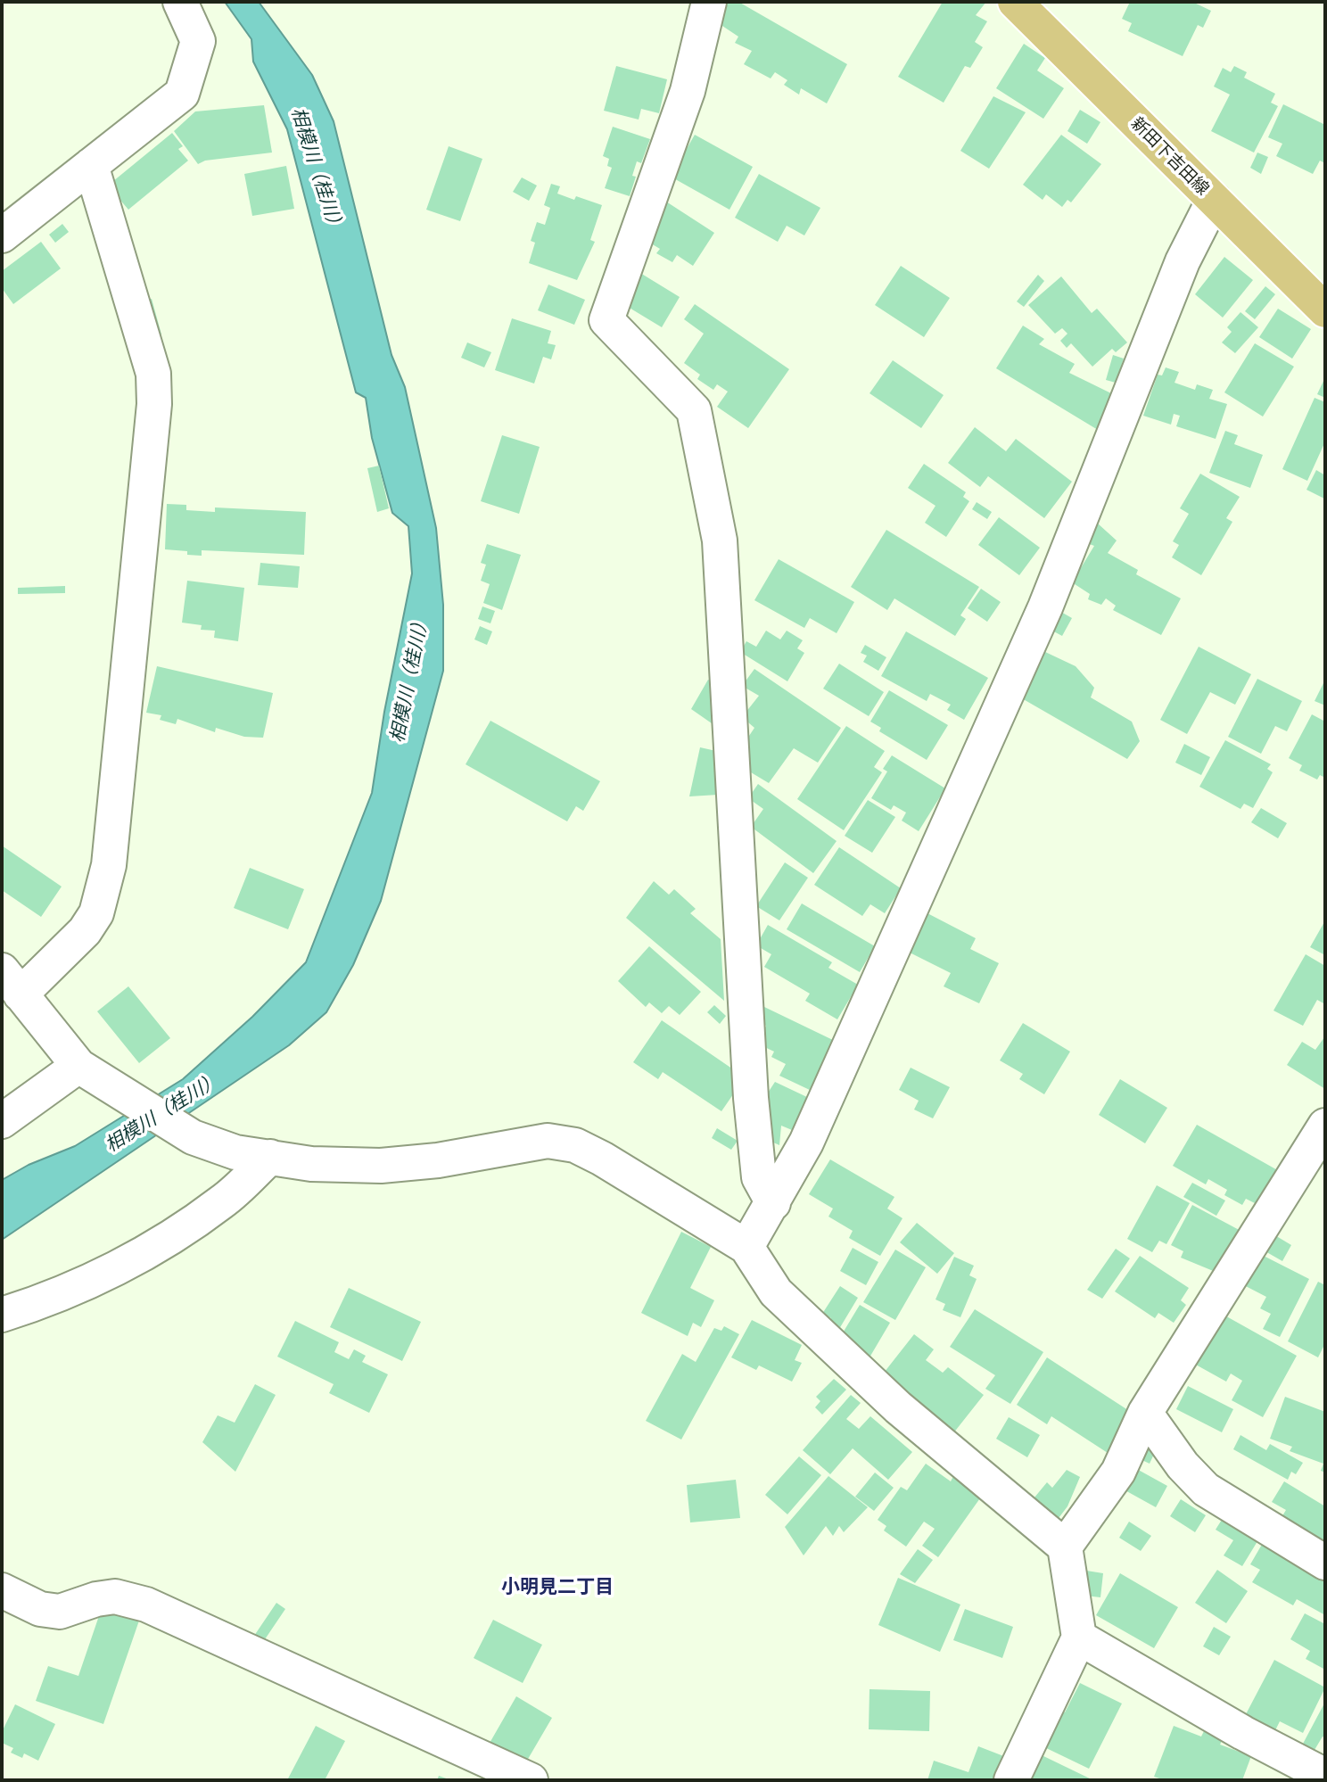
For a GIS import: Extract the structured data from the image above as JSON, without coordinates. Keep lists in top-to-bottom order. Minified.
{"streets":{"main road":["新田下吉田線"]},"districts":["小明見二丁目"],"water":["相模川（桂川）"]}
